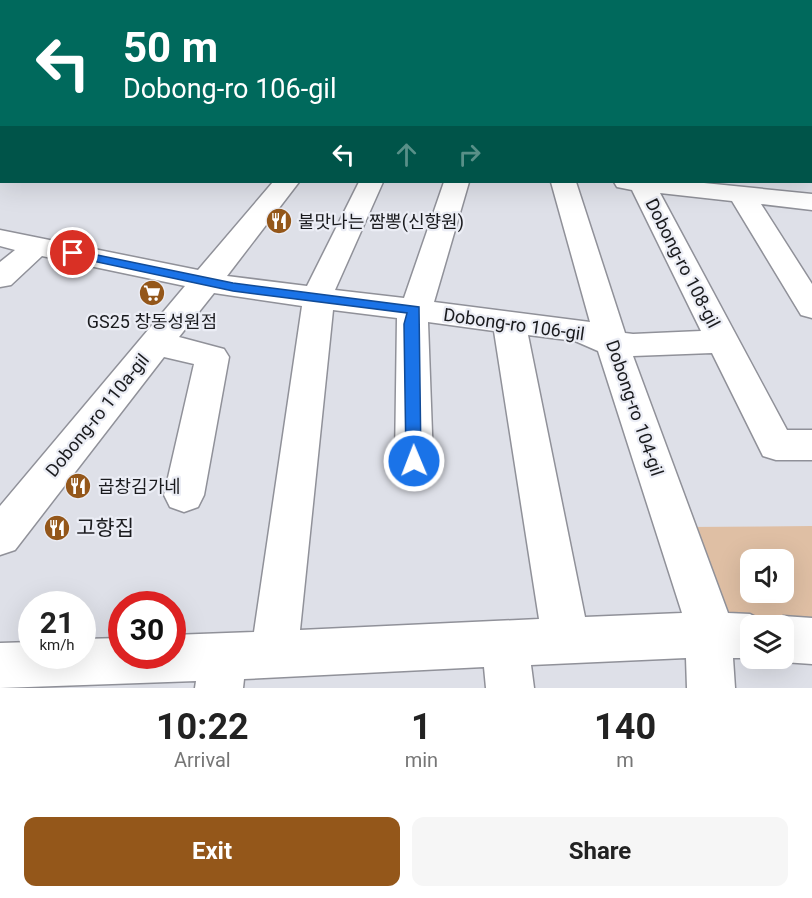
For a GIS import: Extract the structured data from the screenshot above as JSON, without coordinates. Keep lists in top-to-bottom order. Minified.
{"streets":{"street":["Dobong-ro 108-gil","Dobong-ro 106-gil","Dobong-ro 104-gil","Dobong-ro 110a-gil"]},"crossings":[["Dobong-ro 108-gil","Dobong-ro 106-gil"],["Dobong-ro 108-gil","Dobong-ro 104-gil"],["Dobong-ro 106-gil","Dobong-ro 104-gil"],["Dobong-ro 106-gil","Dobong-ro 110a-gil"]],"places":{"restaurant":["불맛나는 짬뽕(신향원)","곱창김가네","고향집"],"supermarket":["GS25 창동성원점"]},"page":{"turn":["50 m","Dobong-ro 106-gil"],"speed":"21 km/h","limit":"30","eta":["10:22","Arrival","1","min","140","m"],"buttons":["Exit","Share"]}}
